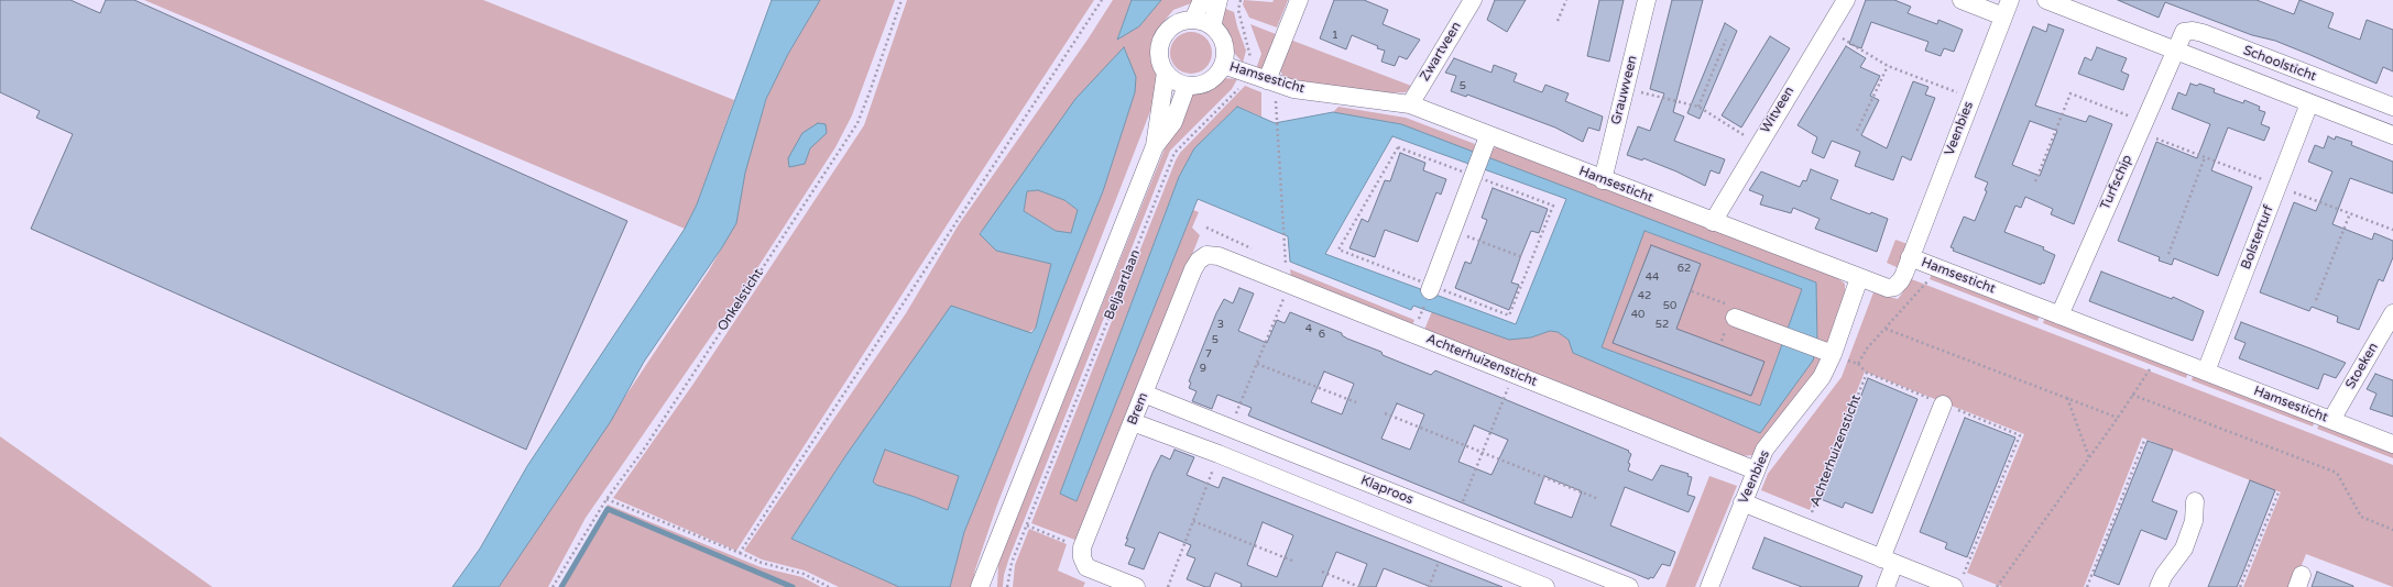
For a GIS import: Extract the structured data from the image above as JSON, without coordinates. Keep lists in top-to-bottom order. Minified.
{"streets":{"street":["Zwartveen","Schoolsticht","Hamsesticht","Grauwveen","Witveen","Veenbies","Turfschip","Bolsterturf","Beljaartlaan","Achterhuizensticht","Stoeken","Brem","Klaproos"],"path":["Onkelsticht"]},"crossings":[["Zwartveen","Hamsesticht"],["Schoolsticht","Turfschip"],["Schoolsticht","Bolsterturf"],["Hamsesticht","Grauwveen"],["Hamsesticht","Witveen"],["Hamsesticht","Veenbies"],["Hamsesticht","Turfschip"],["Hamsesticht","Bolsterturf"],["Hamsesticht","Beljaartlaan"],["Hamsesticht","Stoeken"],["Veenbies","Achterhuizensticht"],["Achterhuizensticht","Brem"],["Brem","Klaproos"]],"house_numbers":["1","5","62","44","42","50","40","3","52","4","6","5","7","9"]}
